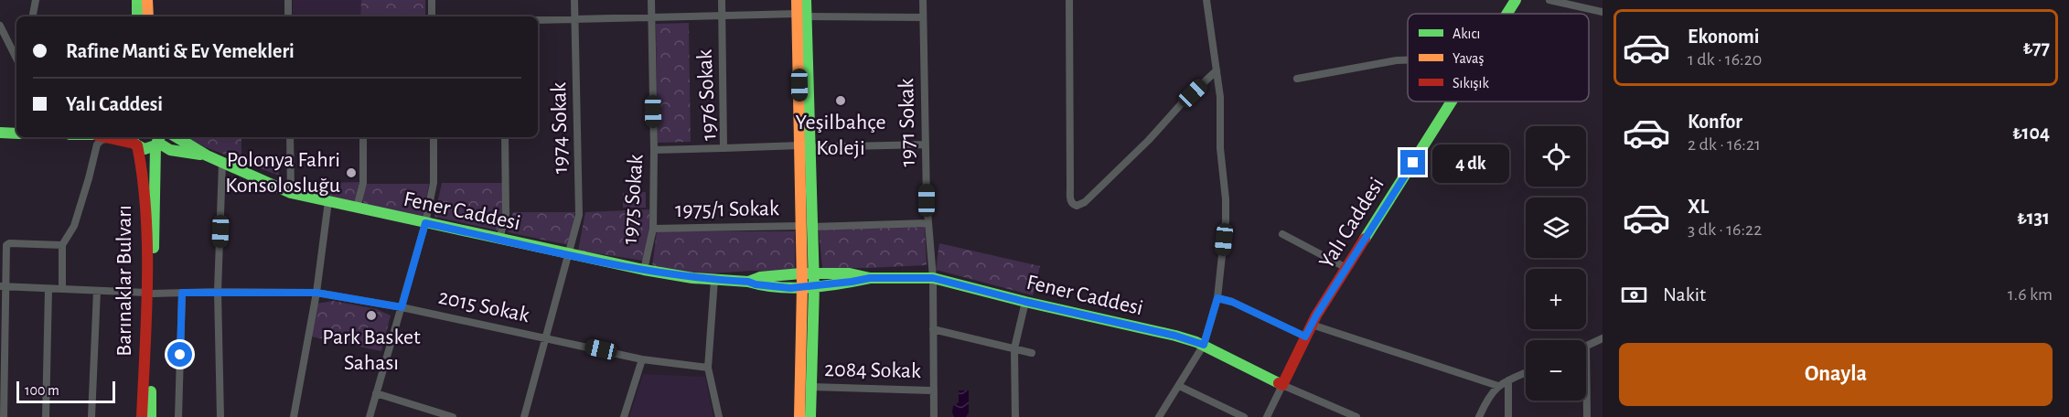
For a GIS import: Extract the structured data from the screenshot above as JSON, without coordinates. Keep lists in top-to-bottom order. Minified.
{"streets":{"street":["1976 Sokak","1971 Sokak","1974 Sokak","1975 Sokak","1975/1 Sokak","Fener Caddesi","Yalı Caddesi","Barınaklar Bulvarı","2015 Sokak","2084 Sokak"]},"crossings":[["1976 Sokak","1971 Sokak"],["1971 Sokak","1975/1 Sokak"],["1971 Sokak","Fener Caddesi"],["1971 Sokak","2084 Sokak"],["1974 Sokak","Fener Caddesi"],["1974 Sokak","2015 Sokak"],["1975 Sokak","1975/1 Sokak"],["1975 Sokak","Fener Caddesi"],["Fener Caddesi","Yalı Caddesi"],["Barınaklar Bulvarı","2015 Sokak"]],"places":["Yeşilbahçe Koleji","Polonya Fahri Konsolosluğu","Park Basket Sahası"],"legend":["Akıcı","Yavaş","Sıkışık"],"scale_bar":"100 m","page":{"list":[{"name":"Ekonomi","note":"1 dk · 16:20","value":"₺77"},{"name":"Konfor","note":"2 dk · 16:21","value":"₺104"},{"name":"XL","note":"3 dk · 16:22","value":"₺131"}],"banner":["Rafine Manti & Ev Yemekleri","Yalı Caddesi"],"map_buttons":["+","−"],"bubble":"4 dk","pay":["Nakit","1.6 km"],"buttons":"Onayla","scale":"100 m"}}
